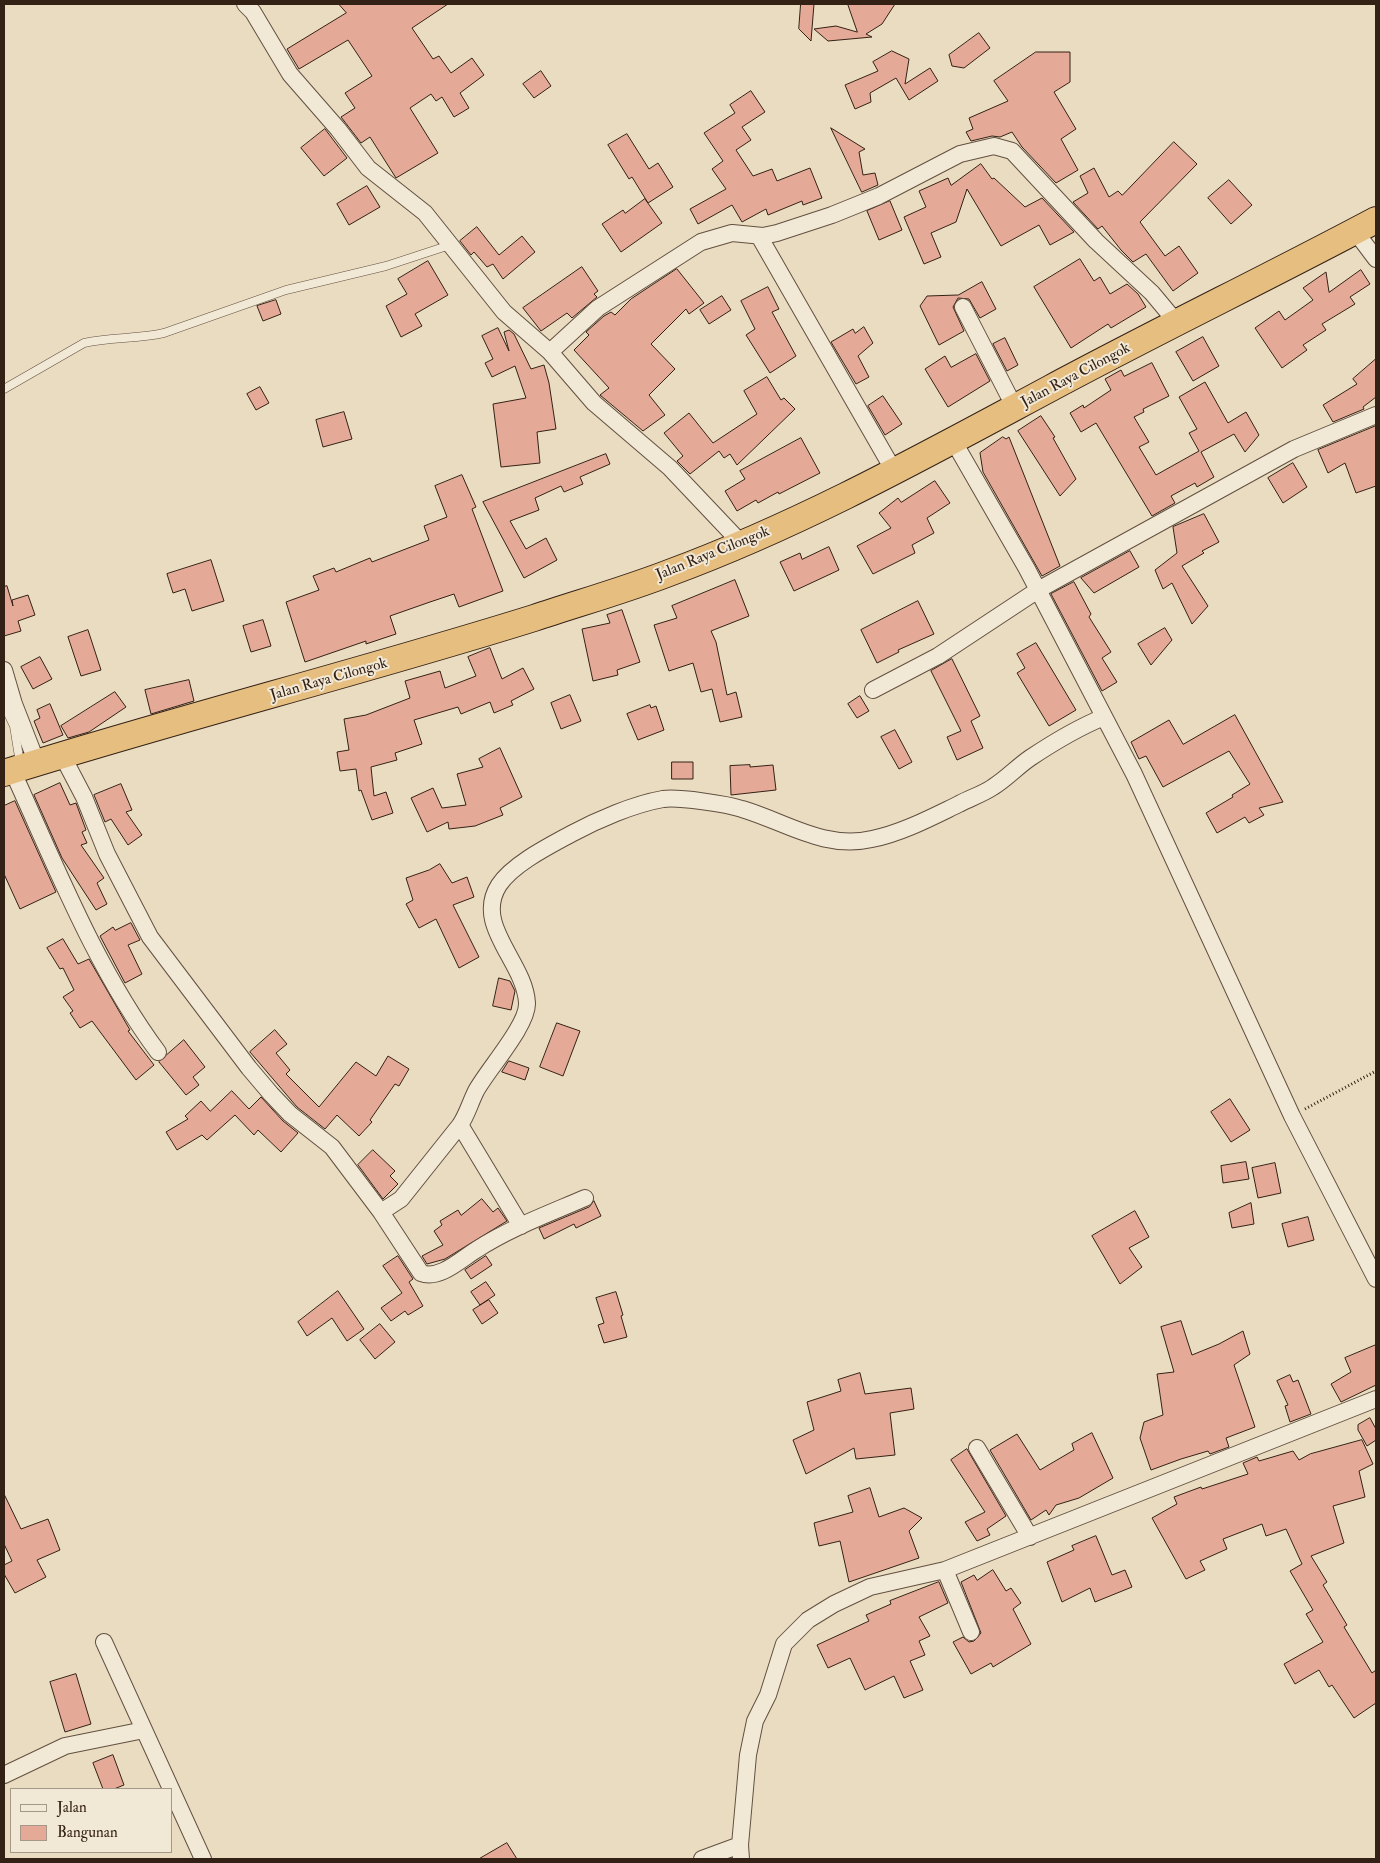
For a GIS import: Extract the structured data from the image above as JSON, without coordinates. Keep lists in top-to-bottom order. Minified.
{"streets":{"highway":["Jalan Raya Cilongok"]},"legend":["Jalan","Bangunan"]}
